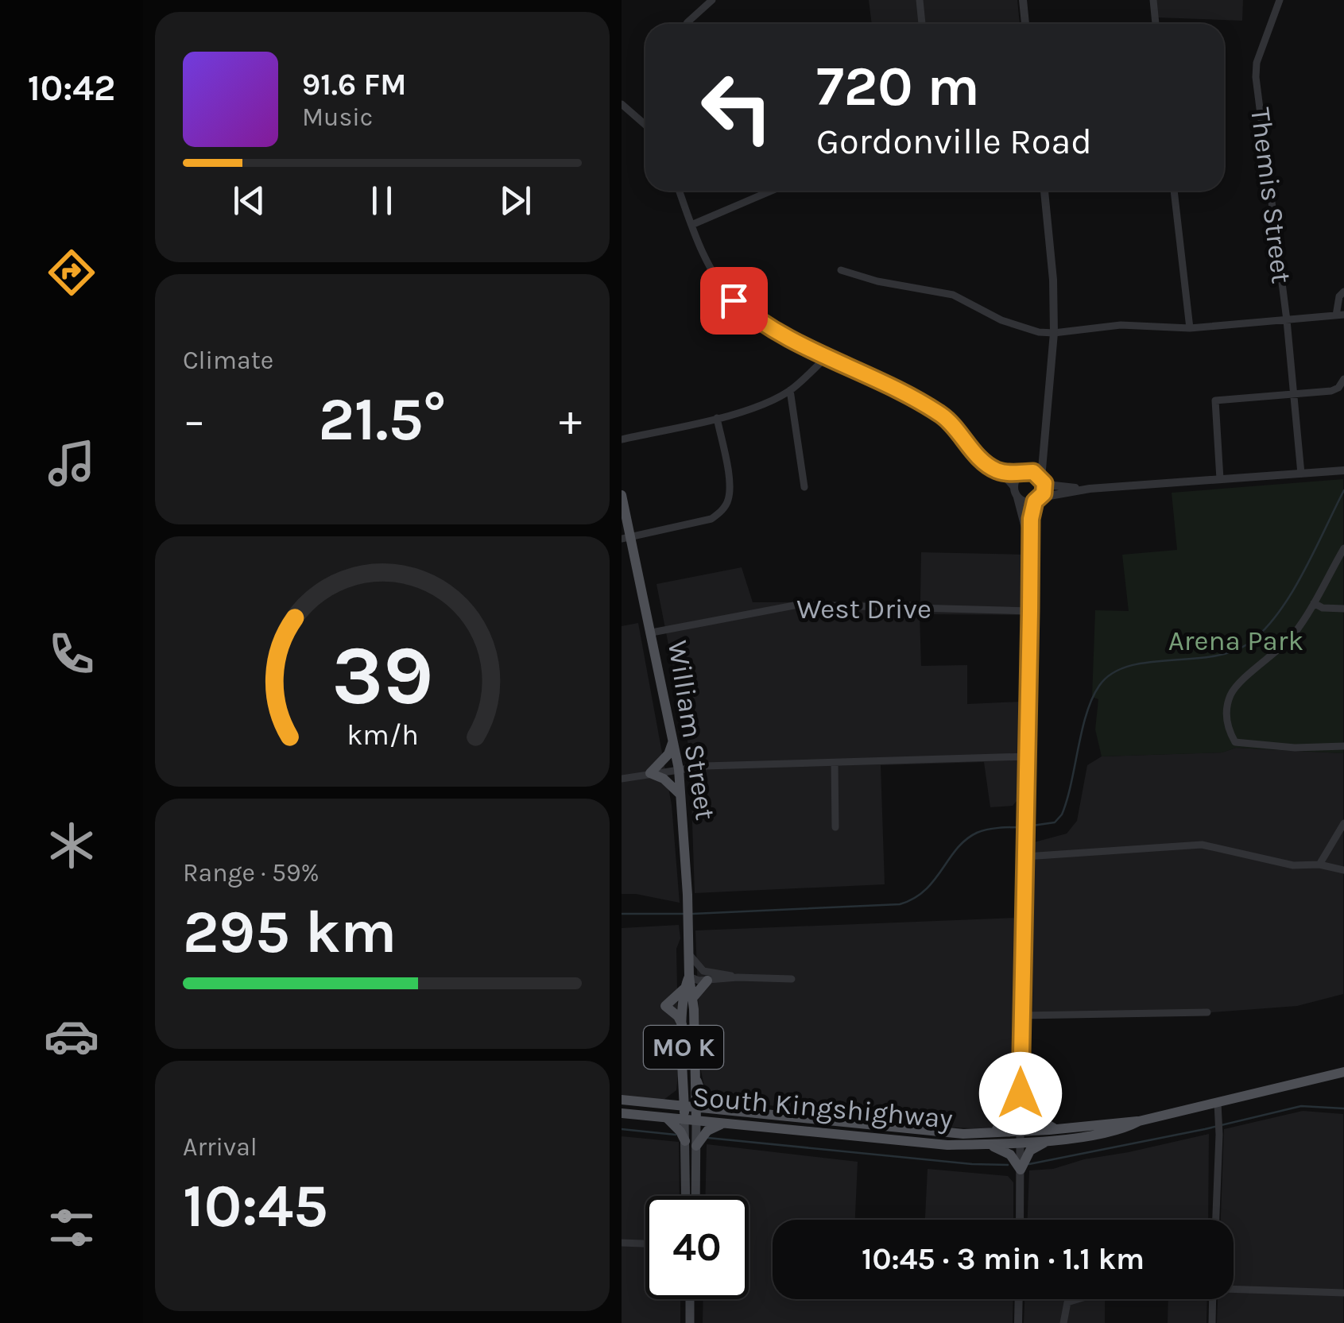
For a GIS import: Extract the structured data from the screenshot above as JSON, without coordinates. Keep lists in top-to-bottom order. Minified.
{"streets":{"main road":["William Street","MO K","South Kingshighway"],"street":["Themis Street","West Drive"]},"crossings":[["West Drive","William Street"],["William Street","South Kingshighway"]],"parks":["Arena Park"],"page":{"tabs":"10:42","turn":["720 m","Gordonville Road"],"song":["91.6 FM","Music"],"tile":["Climate",["Range · 59%","295 km"],["Arrival","10:45"]],"heat":["−","21.5°","+"],"limit":"40","trip":"10:45 · 3 min · 1.1 km","gauge":["39","km/h"]}}
